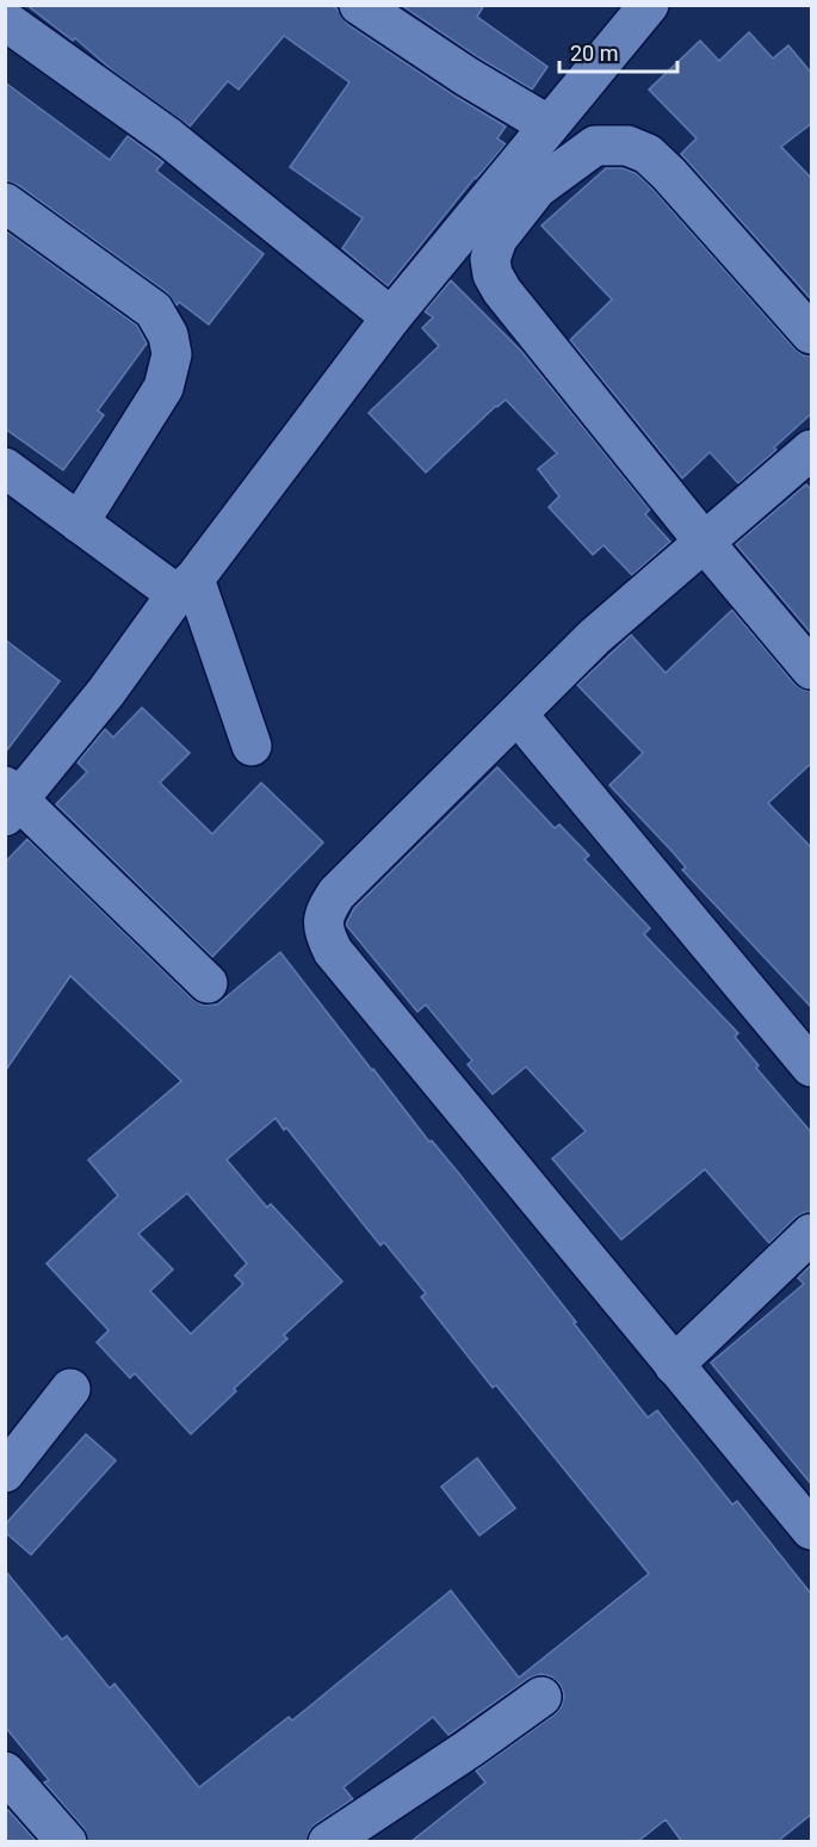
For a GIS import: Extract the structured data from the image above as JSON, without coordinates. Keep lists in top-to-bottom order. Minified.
{"scale_bar":"20 m"}
